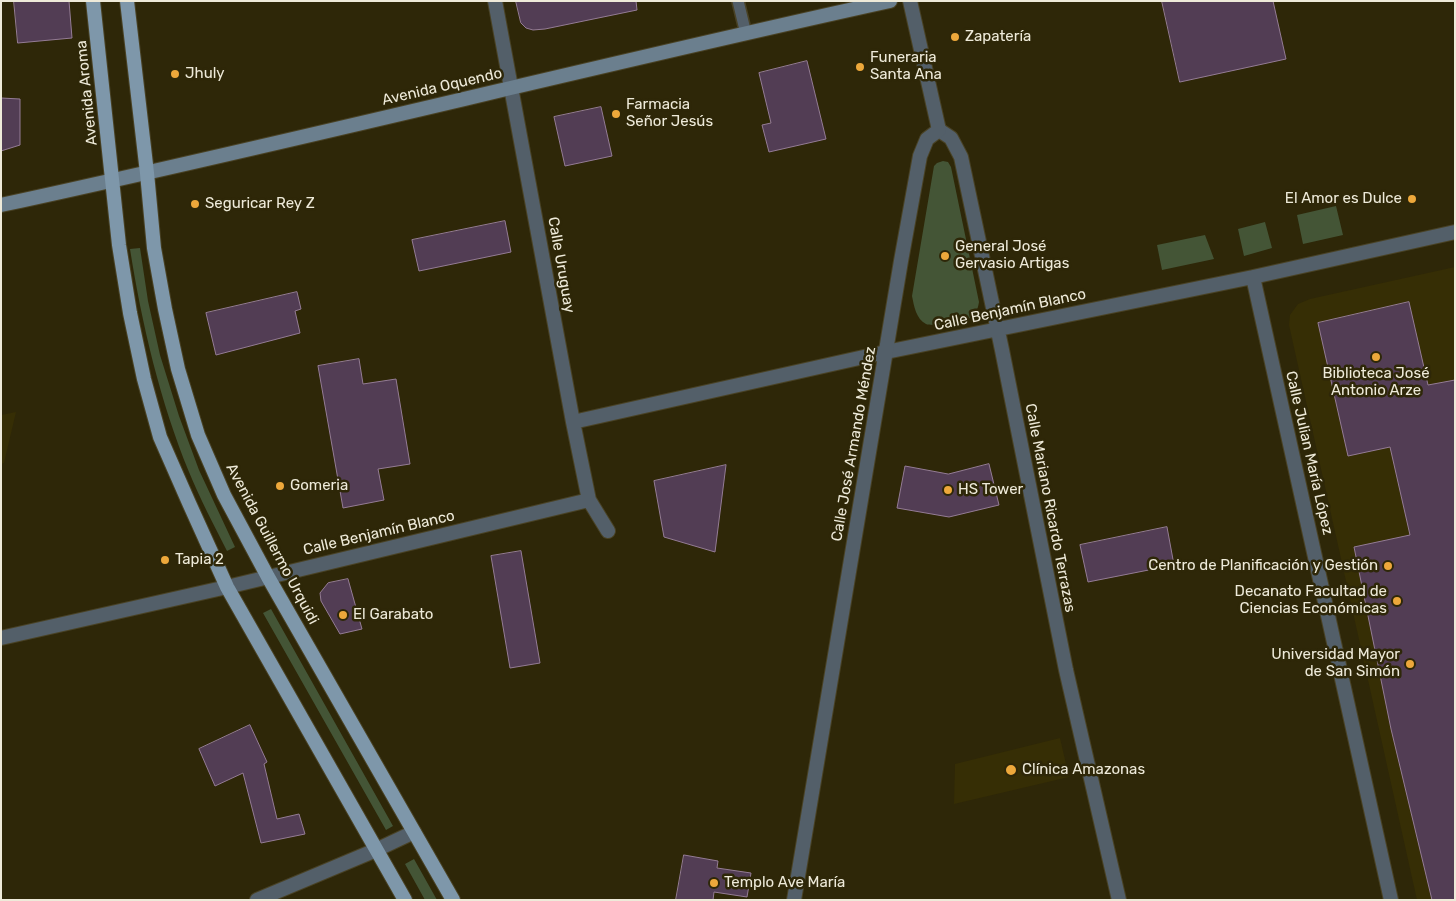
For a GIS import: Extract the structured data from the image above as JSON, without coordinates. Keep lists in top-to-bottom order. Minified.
{"streets":{"main road":["Avenida Oquendo","Avenida Aroma","Avenida Guillermo Urquidi"],"street":["Calle Uruguay","Calle Benjamín Blanco","Calle José Armando Méndez","Calle Julian María López","Calle Mariano Ricardo Terrazas"]},"crossings":[["Avenida Oquendo","Avenida Aroma"],["Avenida Oquendo","Calle Uruguay"],["Avenida Oquendo","Avenida Guillermo Urquidi"],["Calle Uruguay","Calle Benjamín Blanco"],["Calle Benjamín Blanco","Calle José Armando Méndez"],["Calle Benjamín Blanco","Calle Julian María López"],["Calle Benjamín Blanco","Calle Mariano Ricardo Terrazas"],["Calle Benjamín Blanco","Avenida Guillermo Urquidi"],["Calle José Armando Méndez","Calle Mariano Ricardo Terrazas"]],"places":["Zapatería","Funeraria Santa Ana","Jhuly","Farmacia Señor Jesús","El Amor es Dulce","Seguricar Rey Z","General José Gervasio Artigas","Biblioteca José Antonio Arze","Gomeria","HS Tower","Tapia 2","Centro de Planificación y Gestión","Decanato Facultad de Ciencias Económicas","El Garabato","Universidad Mayor de San Simón","Clínica Amazonas","Templo Ave María"]}
